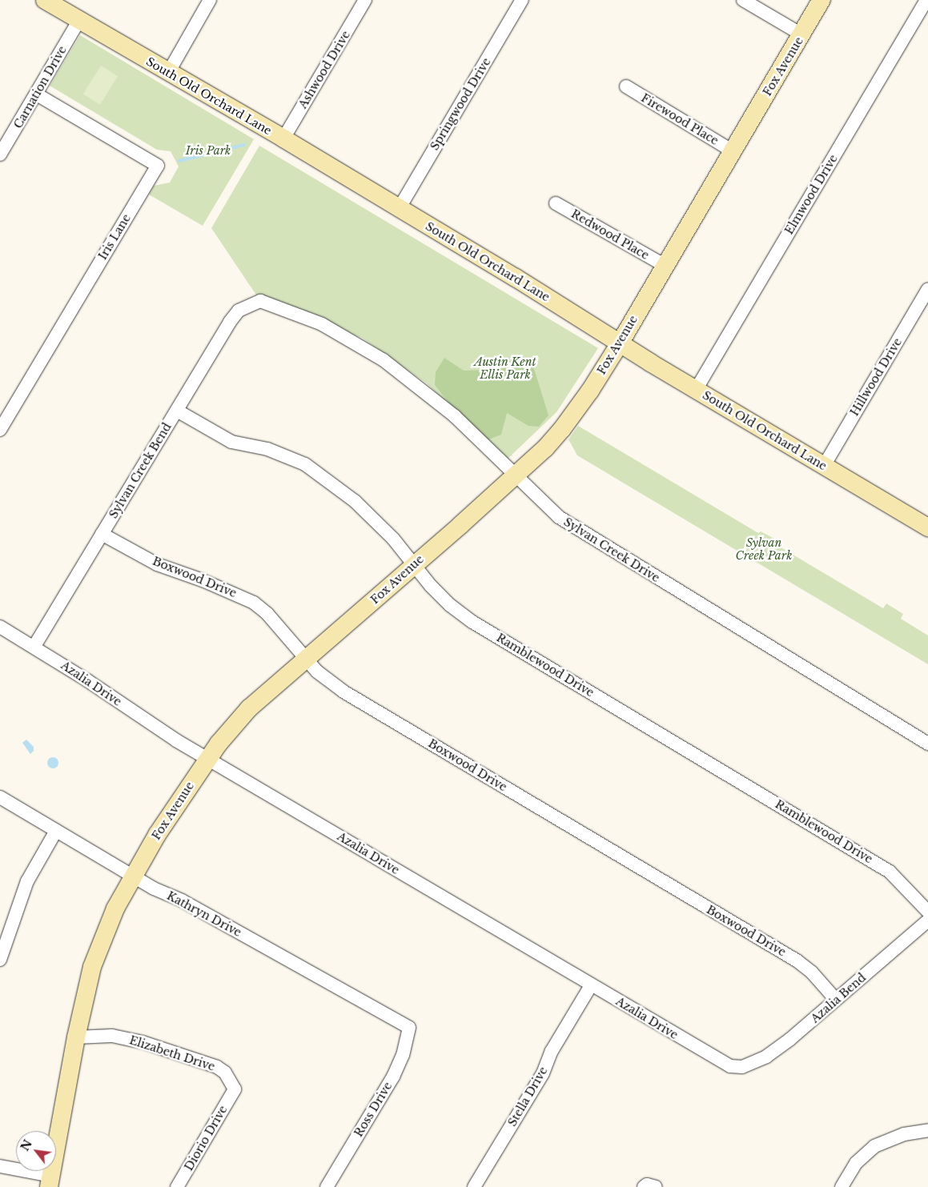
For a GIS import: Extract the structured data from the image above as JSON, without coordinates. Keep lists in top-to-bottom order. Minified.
{"streets":{"main road":["Fox Avenue","South Old Orchard Lane"],"street":["Ashwood Drive","Carnation Drive","Springwood Drive","Firewood Place","Elmwood Drive","Redwood Place","Iris Lane","Hillwood Drive","Sylvan Creek Bend","Sylvan Creek Drive","Boxwood Drive","Ramblewood Drive","Azalia Drive","Kathryn Drive","Azalia Bend","Elizabeth Drive","Stella Drive","Ross Drive","Diorio Drive"]},"crossings":[["Fox Avenue","South Old Orchard Lane"],["Fox Avenue","Firewood Place"],["Fox Avenue","Redwood Place"],["Fox Avenue","Sylvan Creek Drive"],["Fox Avenue","Boxwood Drive"],["Fox Avenue","Ramblewood Drive"],["Fox Avenue","Azalia Drive"],["Fox Avenue","Kathryn Drive"],["Fox Avenue","Elizabeth Drive"],["Ashwood Drive","South Old Orchard Lane"],["Carnation Drive","South Old Orchard Lane"],["Carnation Drive","Iris Lane"],["South Old Orchard Lane","Springwood Drive"],["South Old Orchard Lane","Elmwood Drive"],["South Old Orchard Lane","Hillwood Drive"],["Sylvan Creek Bend","Sylvan Creek Drive"],["Sylvan Creek Bend","Boxwood Drive"],["Sylvan Creek Bend","Ramblewood Drive"],["Sylvan Creek Bend","Azalia Drive"],["Boxwood Drive","Azalia Bend"],["Azalia Drive","Azalia Bend"],["Azalia Drive","Stella Drive"],["Kathryn Drive","Ross Drive"],["Elizabeth Drive","Diorio Drive"]],"parks":["Iris Park","Austin Kent Ellis Park","Sylvan Creek Park"],"north":"top left"}
